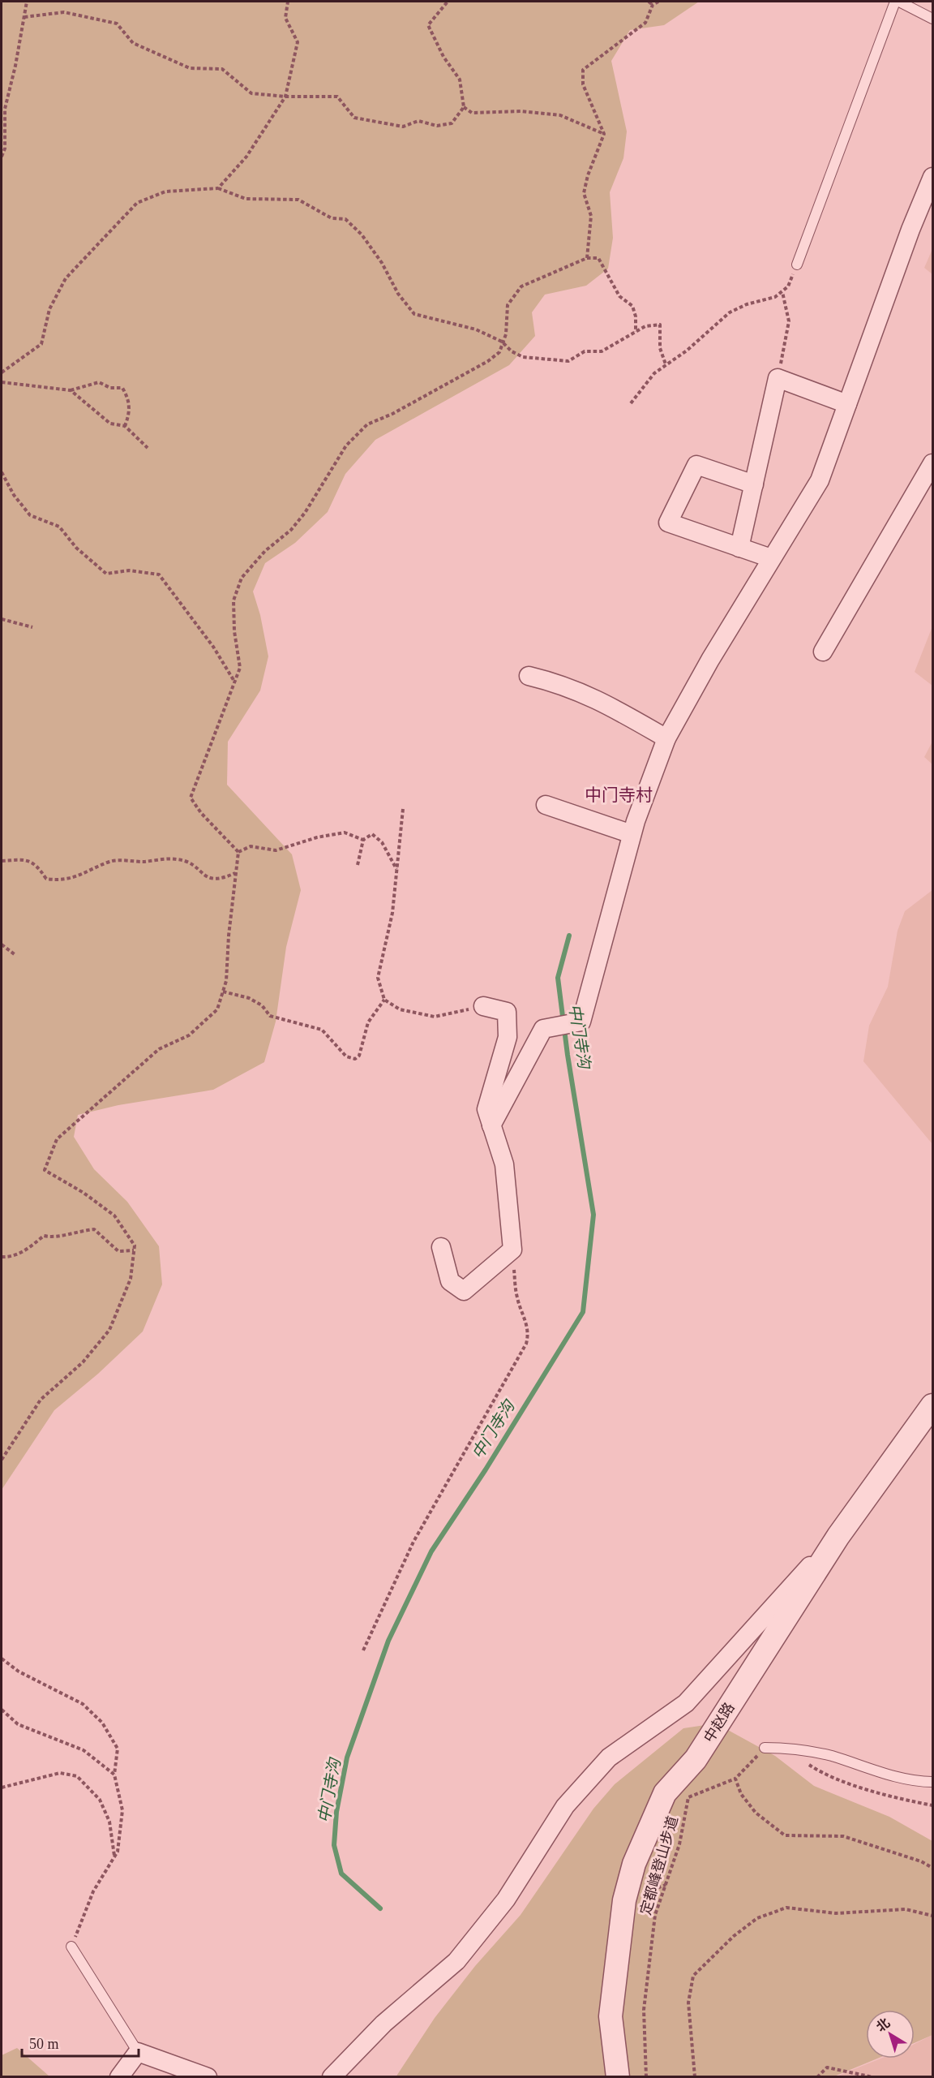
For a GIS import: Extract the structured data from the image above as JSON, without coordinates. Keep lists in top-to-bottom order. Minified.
{"streets":{"street":["中赵路"],"path":["定都峰登山步道"]},"districts":["中门寺村"],"water":["中门寺沟"],"scale_bar":"50 m","north":"top left"}
